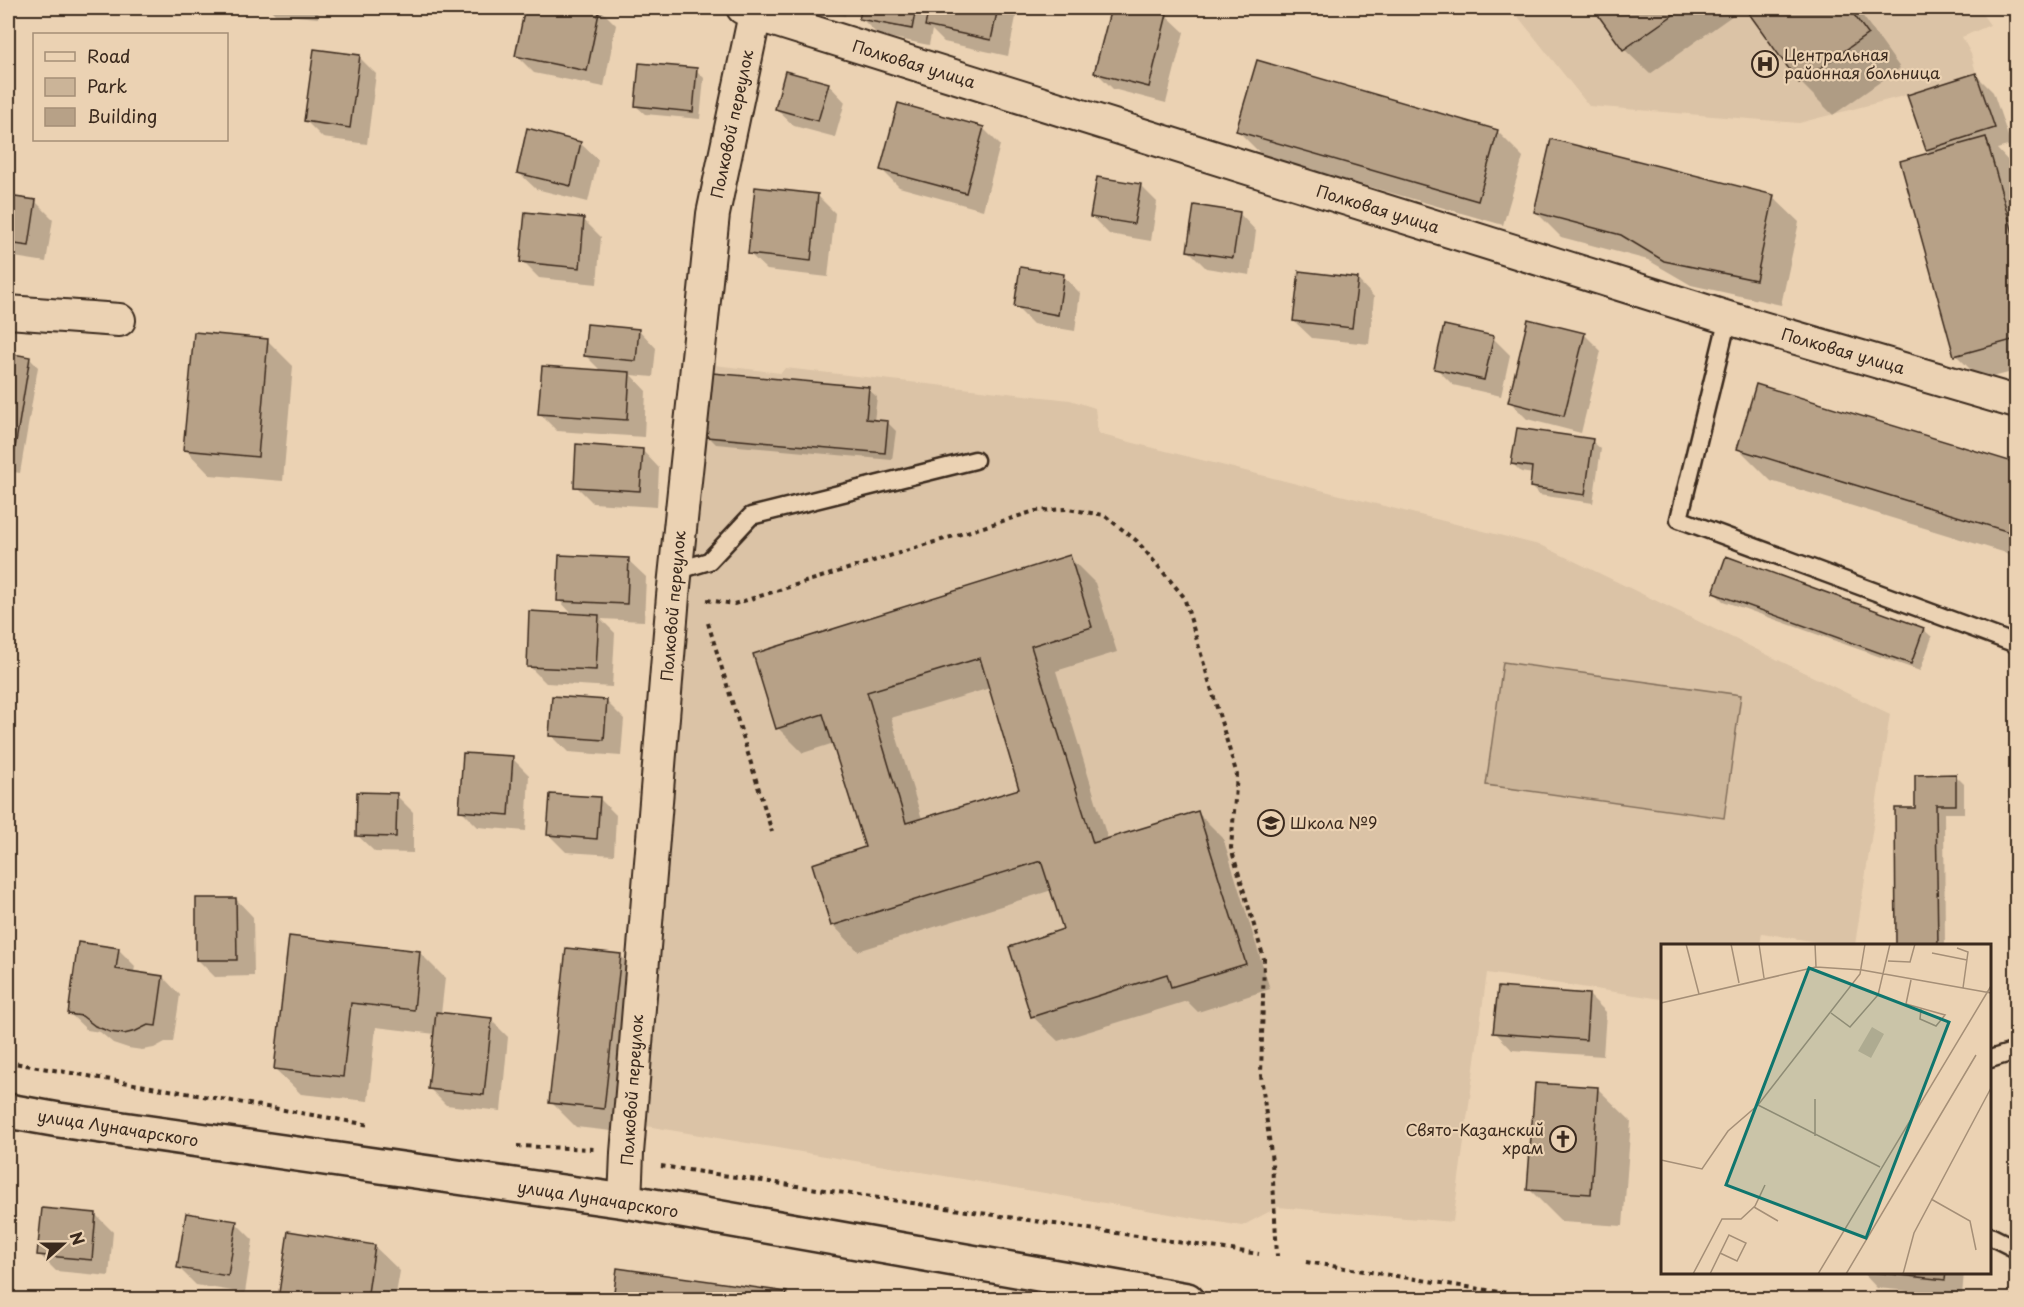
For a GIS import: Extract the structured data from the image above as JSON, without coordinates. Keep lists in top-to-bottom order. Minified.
{"streets":{"main road":["улица Луначарского"],"street":["Полковая улица","Полковой переулок"]},"crossings":[["Полковая улица","Полковой переулок"],["Полковой переулок","улица Луначарского"]],"places":{"hospital":["Центральная районная больница"],"school or university":["Школа №9"],"church":["Свято-Казанский храм"]},"legend":["Road","Park","Building"],"north":"right"}
